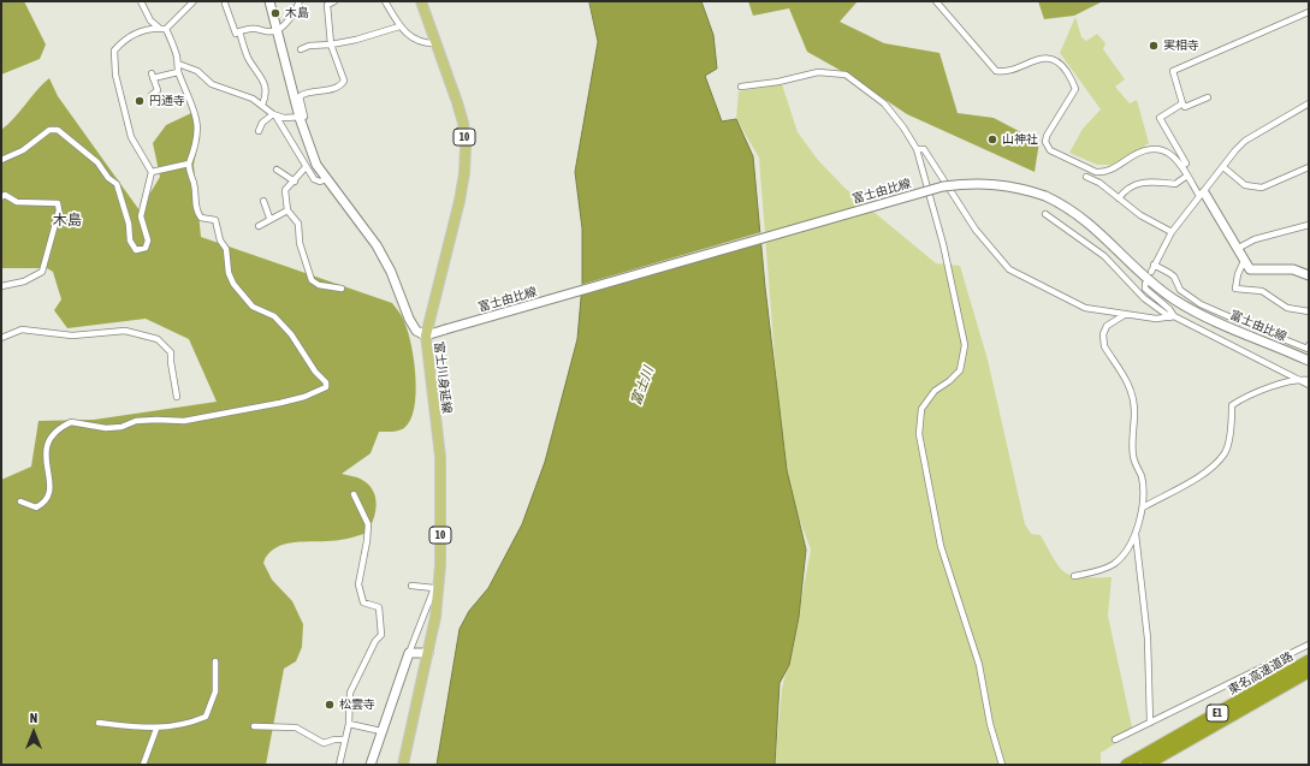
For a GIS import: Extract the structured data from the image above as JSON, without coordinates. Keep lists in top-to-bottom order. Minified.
{"streets":{"highway":["東名高速道路","E1"],"main road":["10","富士由比線","富士川身延線"]},"crossings":[["富士由比線","富士川身延線"]],"districts":["木島"],"water":["富士川"],"places":["木島","実相寺","円通寺","山神社","松雲寺"],"north":"top"}
